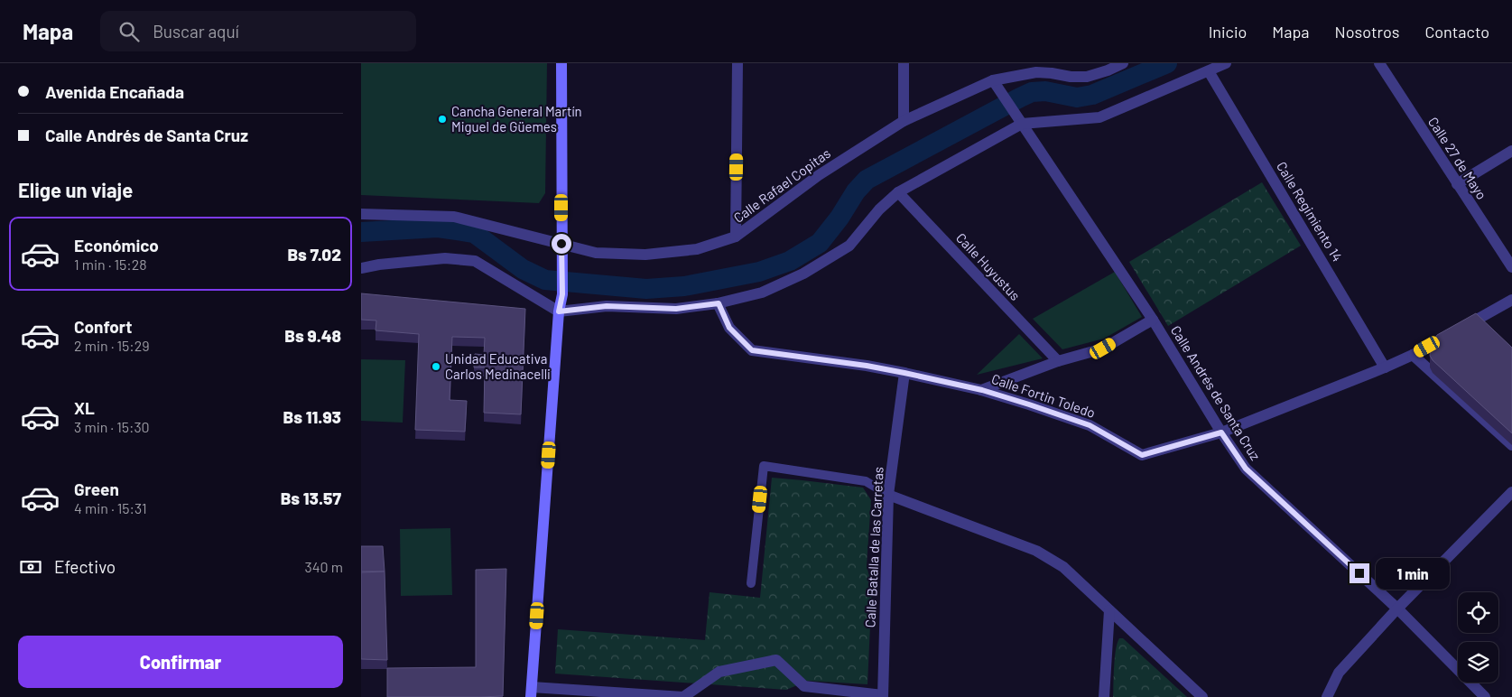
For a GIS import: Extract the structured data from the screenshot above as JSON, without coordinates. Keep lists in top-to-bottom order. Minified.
{"streets":{"street":["Calle 27 de Mayo","Calle Rafael Copitas","Calle Regimiento 14","Calle Huyustus","Calle Andrés de Santa Cruz","Calle Fortin Toledo","Calle Batalla de las Carretas"]},"crossings":[["Calle Rafael Copitas","Calle Andrés de Santa Cruz"],["Calle Regimiento 14","Calle Fortin Toledo"],["Calle Andrés de Santa Cruz","Calle Fortin Toledo"],["Calle Fortin Toledo","Calle Batalla de las Carretas"]],"places":["Cancha General Martín Miguel de Güemes","Unidad Educativa Carlos Medinacelli"],"page":{"header":"Mapa","search":"Buscar aquí","nav":["Inicio","Mapa","Nosotros","Contacto"],"banner":["Avenida Encañada","Calle Andrés de Santa Cruz"],"heading":"Elige un viaje","list":[{"name":"Económico","note":"1 min · 15:28","value":"Bs 7.02"},{"name":"Confort","note":"2 min · 15:29","value":"Bs 9.48"},{"name":"XL","note":"3 min · 15:30","value":"Bs 11.93"},{"name":"Green","note":"4 min · 15:31","value":"Bs 13.57"}],"pay":["Efectivo","340 m"],"bubble":"1 min","buttons":"Confirmar"}}
